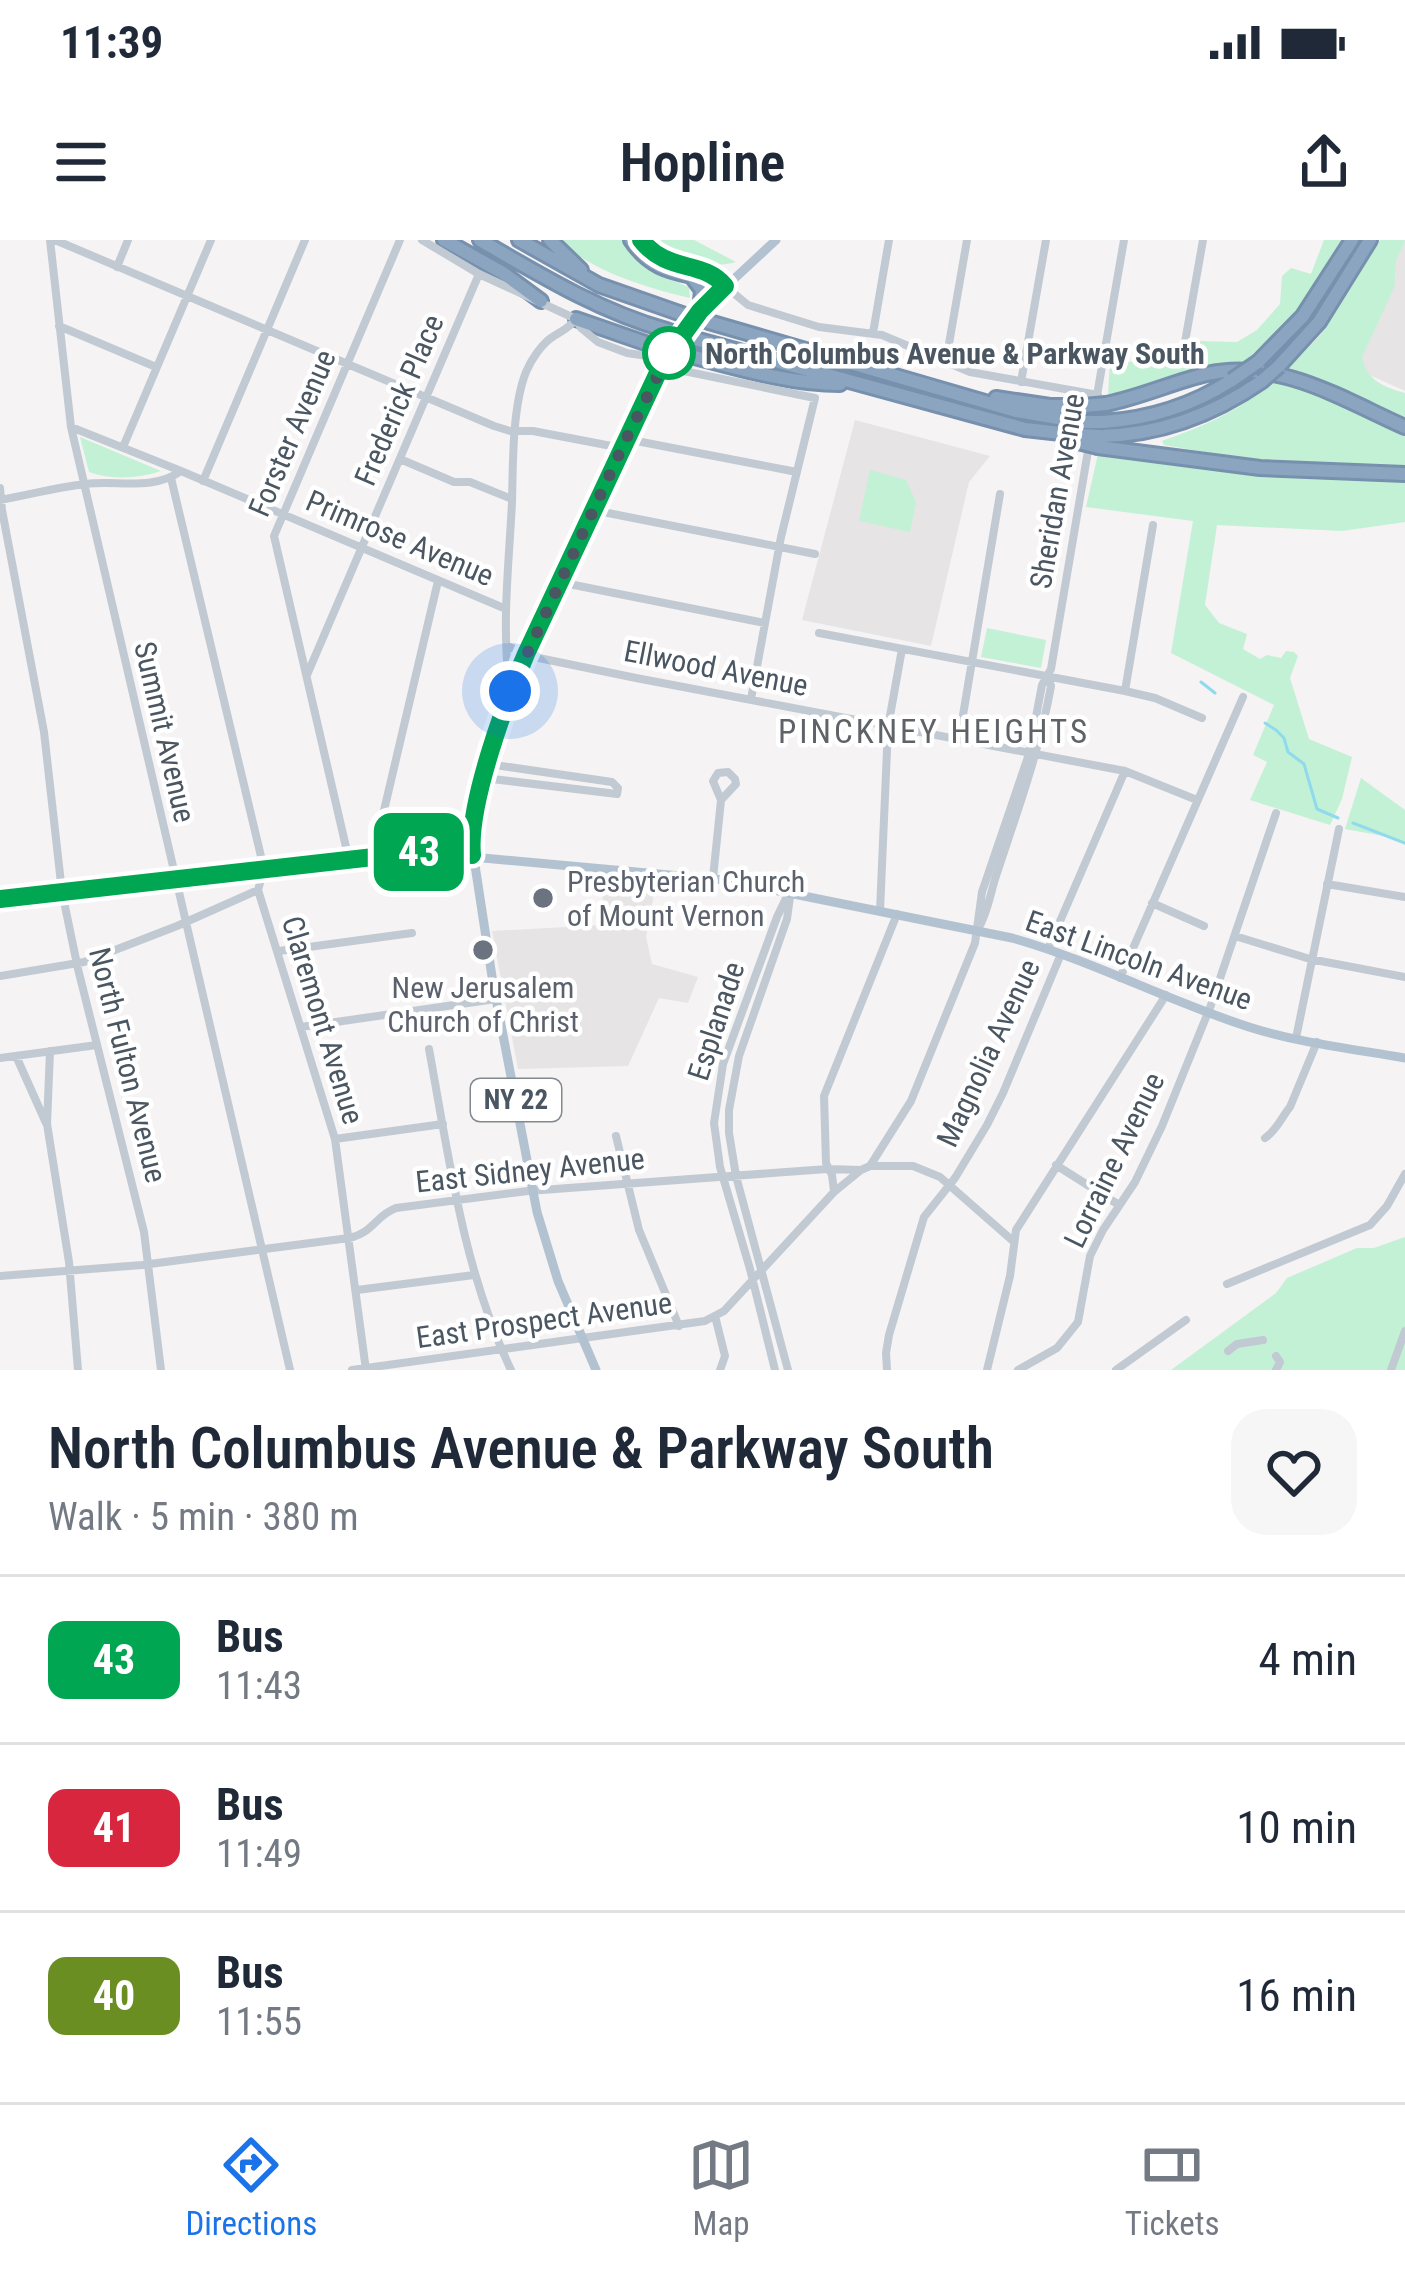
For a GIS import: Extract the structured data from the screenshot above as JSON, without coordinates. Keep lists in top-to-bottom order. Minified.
{"streets":{"main road":["East Lincoln Avenue","NY 22"],"street":["Frederick Place","Forster Avenue","Sheridan Avenue","Primrose Avenue","Ellwood Avenue","Summit Avenue","Claremont Avenue","Esplanade","Magnolia Avenue","North Fulton Avenue","Lorraine Avenue","East Sidney Avenue","East Prospect Avenue"]},"crossings":[["Frederick Place","Forster Avenue"],["Frederick Place","Primrose Avenue"],["Forster Avenue","Primrose Avenue"],["Forster Avenue","East Lincoln Avenue"],["Sheridan Avenue","Ellwood Avenue"],["Sheridan Avenue","East Lincoln Avenue"],["Sheridan Avenue","East Sidney Avenue"],["Sheridan Avenue","East Prospect Avenue"],["Primrose Avenue","Summit Avenue"],["Ellwood Avenue","Magnolia Avenue"],["Ellwood Avenue","NY 22"],["Summit Avenue","East Lincoln Avenue"],["Summit Avenue","East Sidney Avenue"],["East Lincoln Avenue","Claremont Avenue"],["East Lincoln Avenue","Esplanade"],["East Lincoln Avenue","Magnolia Avenue"],["East Lincoln Avenue","North Fulton Avenue"],["East Lincoln Avenue","NY 22"],["East Lincoln Avenue","Lorraine Avenue"],["Claremont Avenue","East Sidney Avenue"],["Claremont Avenue","East Prospect Avenue"],["Esplanade","East Sidney Avenue"],["Esplanade","East Prospect Avenue"],["North Fulton Avenue","East Sidney Avenue"],["NY 22","East Sidney Avenue"],["NY 22","East Prospect Avenue"],["East Sidney Avenue","East Prospect Avenue"]],"districts":["PINCKNEY HEIGHTS"],"places":["North Columbus Avenue & Parkway South","Presbyterian Church of Mount Vernon","New Jerusalem Church of Christ"],"lines":["bus line 43"],"page":{"status":"11:39","header":"Hopline","on_map":"43","heading":["North Columbus Avenue & Parkway South","Walk · 5 min · 380 m"],"list":[{"mark":"43","name":"Bus","note":"11:43","value":"4 min"},{"mark":"41","name":"Bus","note":"11:49","value":"10 min"},{"mark":"40","name":"Bus","note":"11:55","value":"16 min"}],"tabs":["Directions","Map","Tickets"]}}
